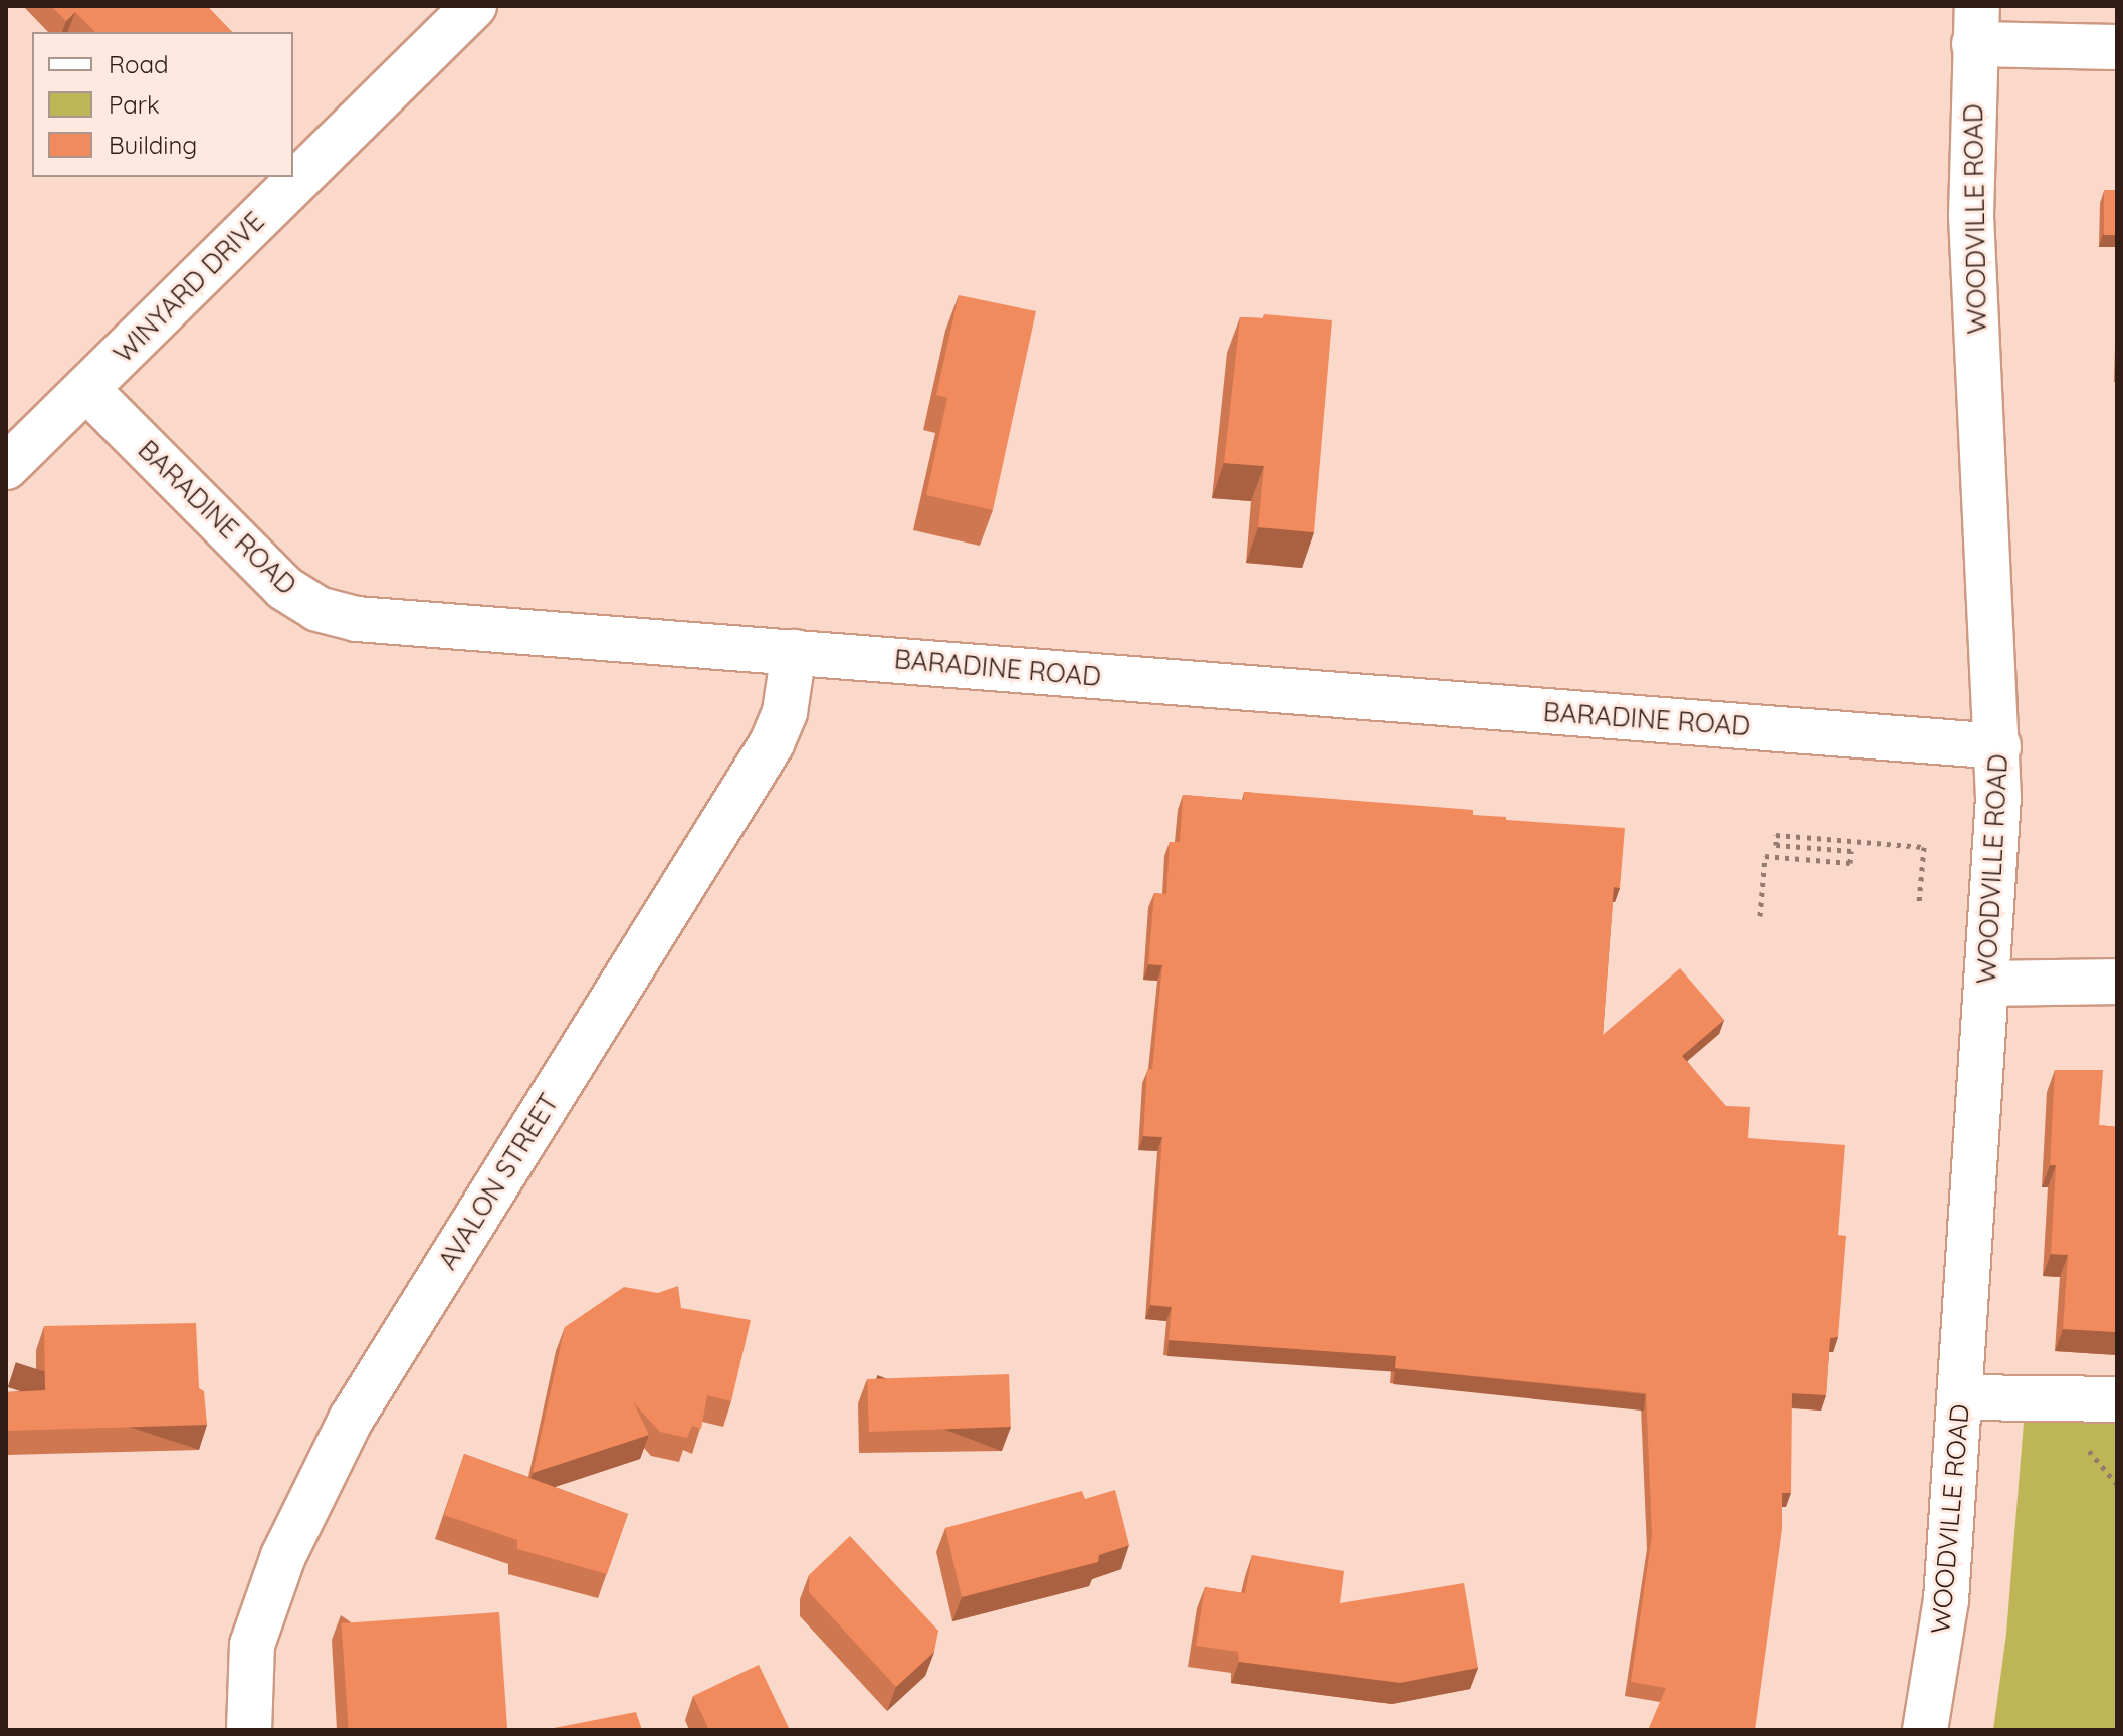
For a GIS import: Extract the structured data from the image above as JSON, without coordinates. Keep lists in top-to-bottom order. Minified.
{"streets":{"street":["WOODVILLE ROAD","WINYARD DRIVE","BARADINE ROAD","AVALON STREET"]},"crossings":[["WOODVILLE ROAD","BARADINE ROAD"],["WINYARD DRIVE","BARADINE ROAD"],["BARADINE ROAD","AVALON STREET"]],"legend":["Road","Park","Building"]}
